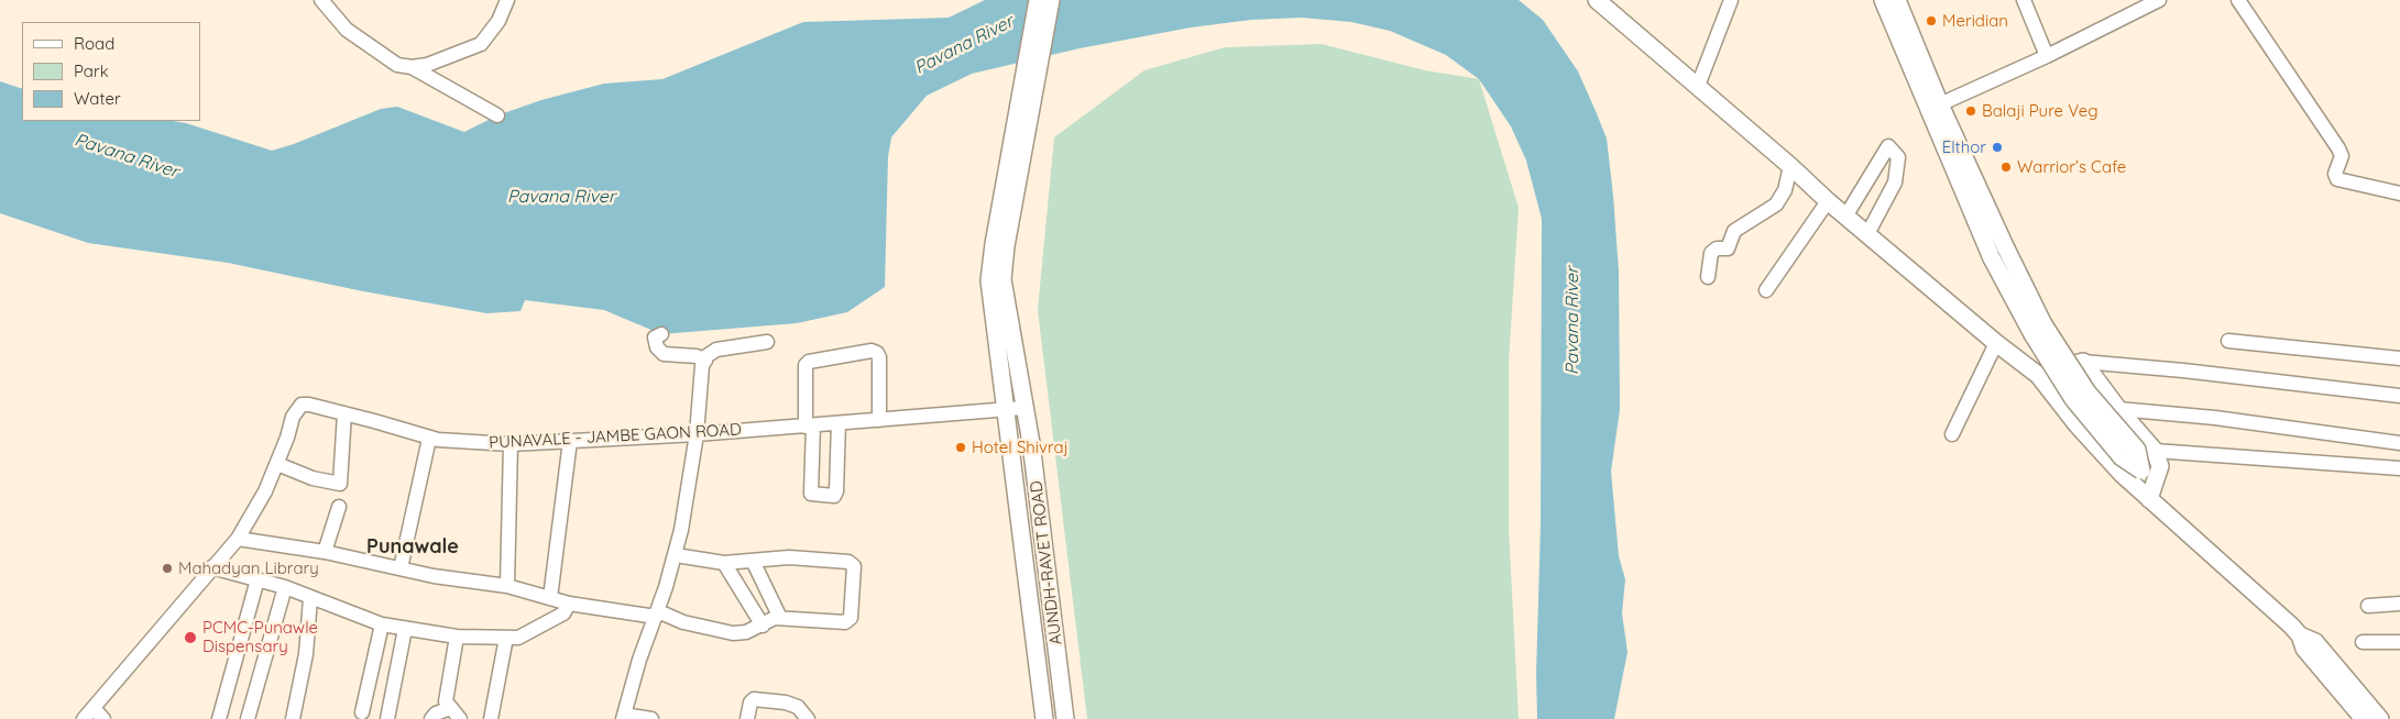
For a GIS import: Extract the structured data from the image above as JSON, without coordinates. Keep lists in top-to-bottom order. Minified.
{"streets":{"main road":["AUNDH-RAVET ROAD"],"street":["PUNAVALE - JAMBE GAON ROAD"]},"crossings":[["PUNAVALE - JAMBE GAON ROAD","AUNDH-RAVET ROAD"]],"districts":["Punawale"],"water":["Pavana River"],"places":["Meridian","Balaji Pure Veg","Elthor","Warrior’s Cafe","Hotel Shivraj","Mahadyan Library","PCMC-Punawle Dispensary"],"legend":["Road","Park","Water"]}
